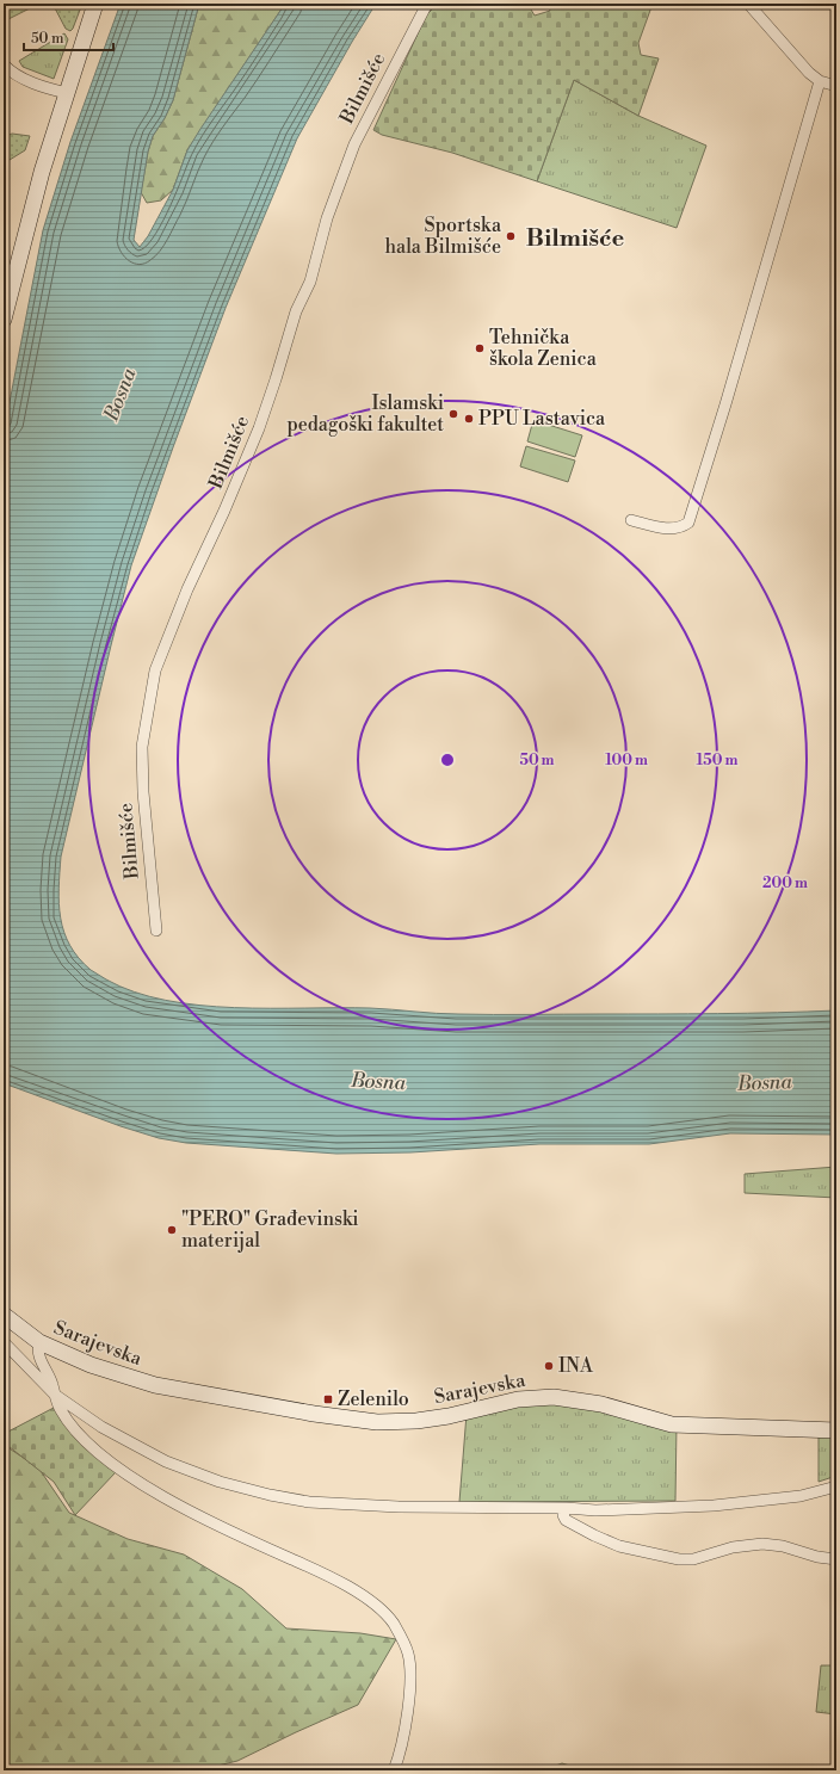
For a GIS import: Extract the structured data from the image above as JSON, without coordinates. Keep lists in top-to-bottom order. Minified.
{"streets":{"main road":["Sarajevska"],"street":["Bilmišće"]},"districts":["Bilmišće"],"water":["Bosna"],"places":{"other":["Sportska hala Bilmišće","Tehnička škola Zenica","Islamski pedagoški fakultet","PPU Lastavica","\"PERO\" Građevinski materijal","INA"],"transit":["Zelenilo"]},"scale_bar":"50 m","rings":["50 m","100 m","150 m","200 m"]}
